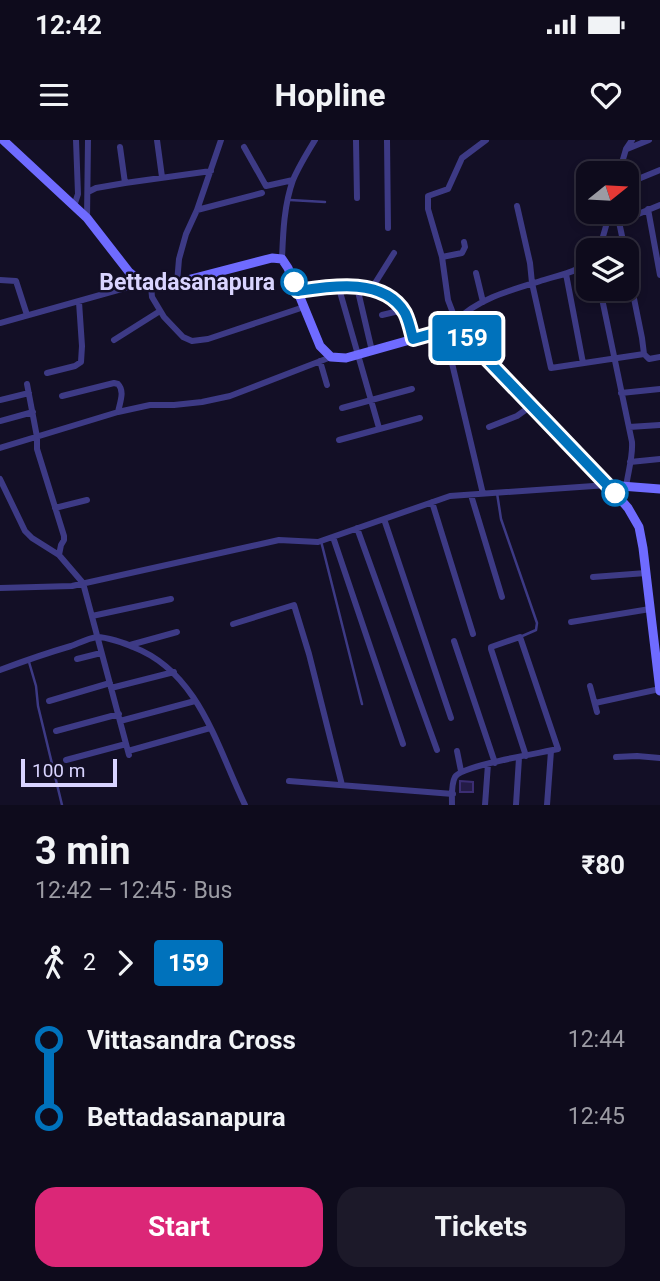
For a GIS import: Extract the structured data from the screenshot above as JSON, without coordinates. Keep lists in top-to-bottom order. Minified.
{"places":["Bettadasanapura"],"lines":["bus line 159"],"scale_bar":"100 m","north":"right","page":{"status":"12:42","header":"Hopline","on_map":"159","scale":"100 m","heading":["3 min","12:42 – 12:45 · Bus","₹80"],"legs":["2","159"],"list":[{"name":"Vittasandra Cross","value":"12:44"},{"name":"Bettadasanapura","value":"12:45"}],"buttons":["Start","Tickets"]}}
